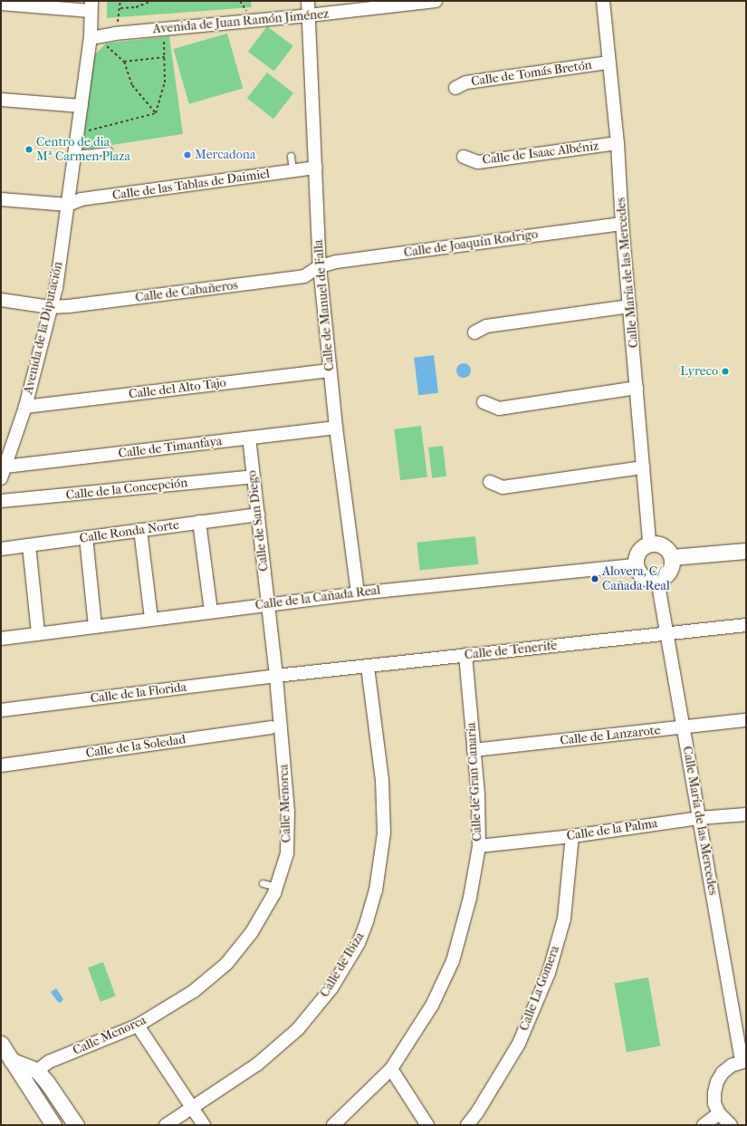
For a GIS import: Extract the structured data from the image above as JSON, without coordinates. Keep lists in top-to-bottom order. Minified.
{"streets":{"street":["Avenida de Juan Ramón Jiménez","Calle de Tomás Bretón","Calle de Isaac Albéniz","Calle de las Tablas de Daimiel","Calle de Joaquín Rodrigo","Calle María de las Mercedes","Calle de Cabañeros","Calle de Manuel de Falla","Avenida de la Diputación","Calle del Alto Tajo","Calle de Timanfaya","Calle de la Concepción","Calle de San Diego","Calle Ronda Norte","Calle de la Cañada Real","Calle de Tenerife","Calle de la Florida","Calle de Lanzarote","Calle de la Soledad","Calle de Gran Canaria","Calle Menorca","Calle de la Palma","Calle de Ibiza","Calle La Gomera"]},"crossings":[["Avenida de Juan Ramón Jiménez","Calle de Manuel de Falla"],["Avenida de Juan Ramón Jiménez","Avenida de la Diputación"],["Calle de Tomás Bretón","Calle María de las Mercedes"],["Calle de Isaac Albéniz","Calle María de las Mercedes"],["Calle de las Tablas de Daimiel","Calle de Manuel de Falla"],["Calle de las Tablas de Daimiel","Avenida de la Diputación"],["Calle de Joaquín Rodrigo","Calle María de las Mercedes"],["Calle de Joaquín Rodrigo","Calle de Cabañeros"],["Calle de Joaquín Rodrigo","Calle de Manuel de Falla"],["Calle María de las Mercedes","Calle de la Cañada Real"],["Calle María de las Mercedes","Calle de Tenerife"],["Calle María de las Mercedes","Calle de Lanzarote"],["Calle María de las Mercedes","Calle de la Palma"],["Calle de Cabañeros","Calle de Manuel de Falla"],["Calle de Cabañeros","Avenida de la Diputación"],["Calle de Manuel de Falla","Calle del Alto Tajo"],["Calle de Manuel de Falla","Calle de Timanfaya"],["Calle de Manuel de Falla","Calle de la Cañada Real"],["Avenida de la Diputación","Calle del Alto Tajo"],["Avenida de la Diputación","Calle de Timanfaya"],["Calle de Timanfaya","Calle de San Diego"],["Calle de la Concepción","Calle de San Diego"],["Calle de San Diego","Calle Ronda Norte"],["Calle de San Diego","Calle de la Cañada Real"],["Calle de San Diego","Calle Menorca"],["Calle de la Cañada Real","Calle Menorca"],["Calle de Tenerife","Calle de la Florida"],["Calle de Tenerife","Calle de Gran Canaria"],["Calle de Tenerife","Calle Menorca"],["Calle de Tenerife","Calle de Ibiza"],["Calle de la Florida","Calle Menorca"],["Calle de Lanzarote","Calle de Gran Canaria"],["Calle de la Soledad","Calle Menorca"],["Calle de Gran Canaria","Calle de la Palma"],["Calle de la Palma","Calle La Gomera"]],"places":["Centro de dia Mª Carmen Plaza","Mercadona","Lyreco","Alovera, C/ Cañada Real"]}
